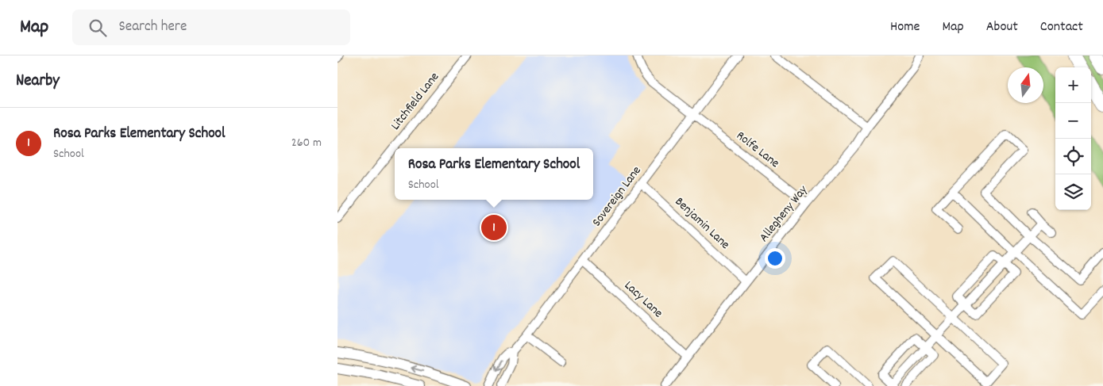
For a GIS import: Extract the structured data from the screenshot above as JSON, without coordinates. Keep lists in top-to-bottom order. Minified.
{"streets":{"street":["Litchfield Lane","Rolfe Lane","Sovereign Lane","Allegheny Way","Benjamin Lane","Lacy Lane"]},"crossings":[["Rolfe Lane","Sovereign Lane"],["Rolfe Lane","Allegheny Way"],["Sovereign Lane","Benjamin Lane"],["Sovereign Lane","Lacy Lane"],["Allegheny Way","Benjamin Lane"],["Allegheny Way","Lacy Lane"]],"north":"top","page":{"header":"Map","search":"Search here","nav":["Home","Map","About","Contact"],"heading":"Nearby","map_buttons":["+","−"],"list":[{"mark":"1","name":"Rosa Parks Elementary School","note":"School","value":"260 m"}],"popup":["Rosa Parks Elementary School","School"],"pins":"1"}}
